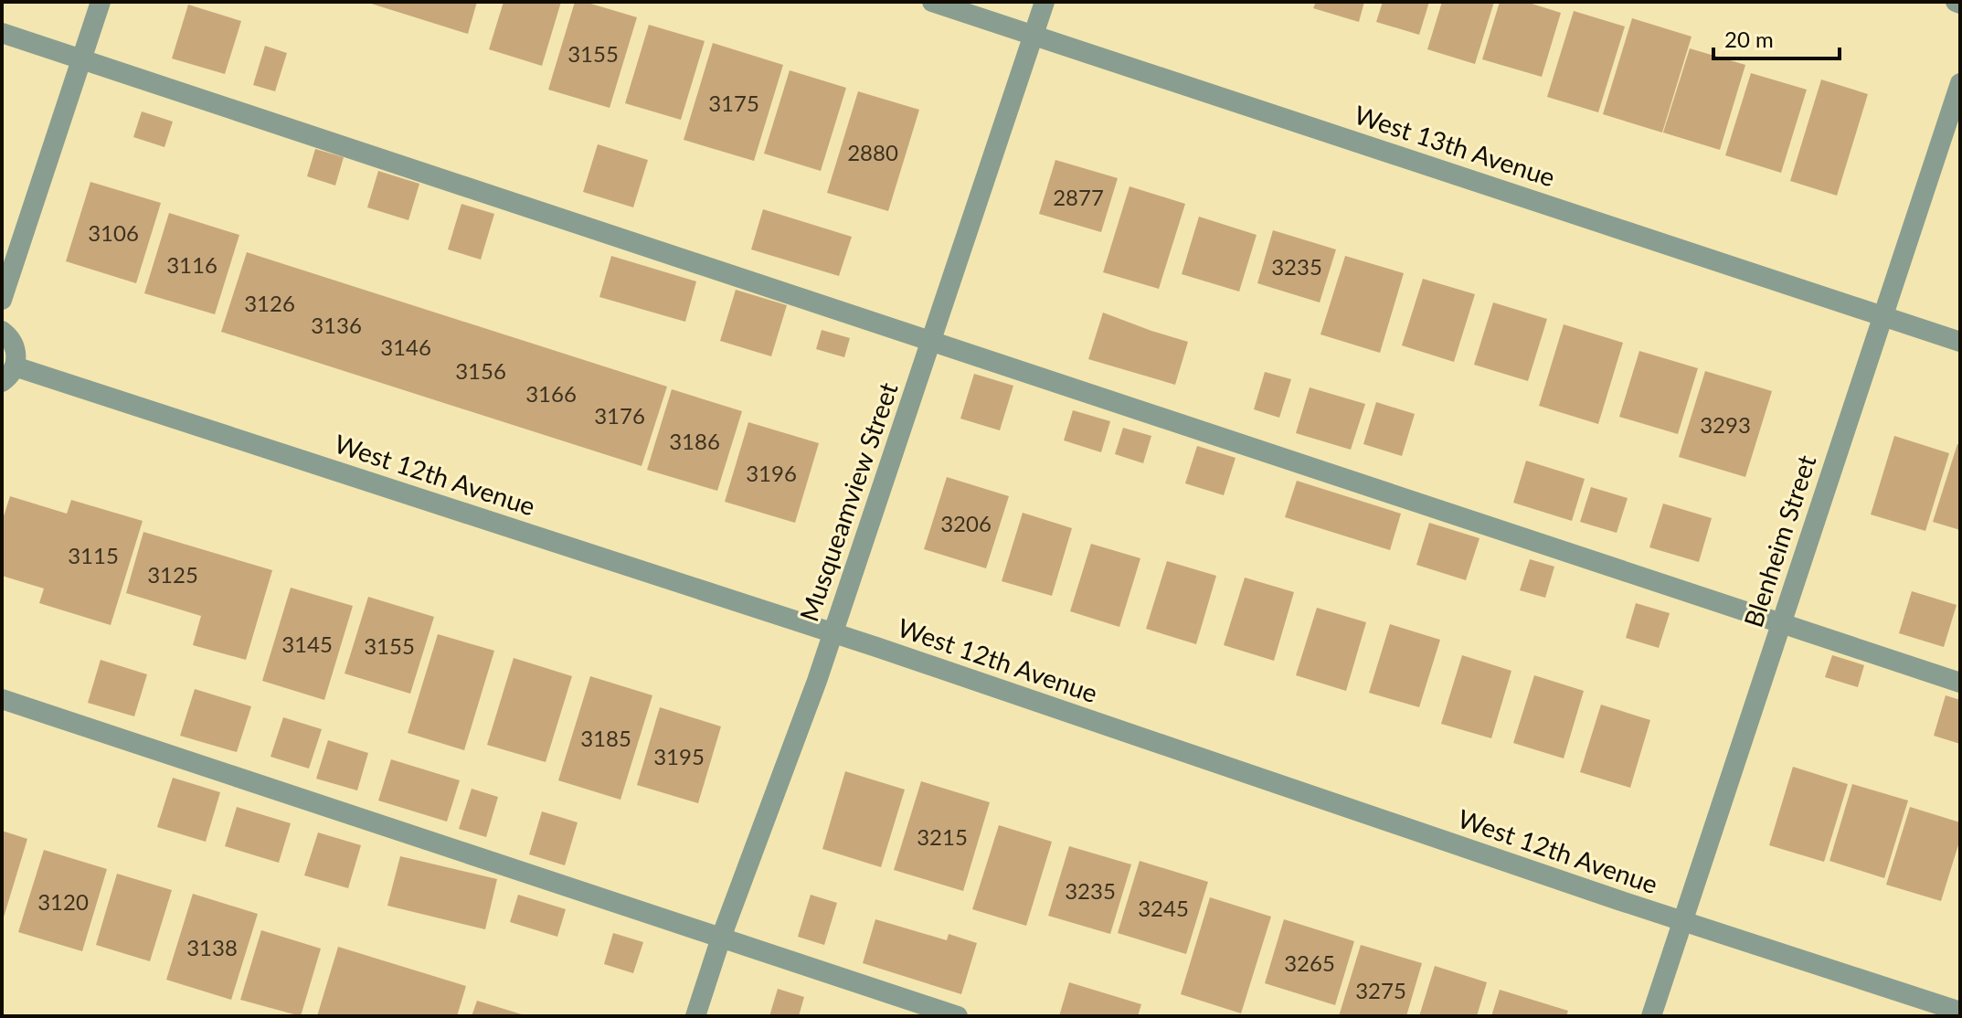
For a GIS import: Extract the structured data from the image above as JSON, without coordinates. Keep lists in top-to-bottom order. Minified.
{"streets":{"street":["West 13th Avenue","West 12th Avenue","Musqueamview Street","Blenheim Street"]},"crossings":[["West 13th Avenue","Musqueamview Street"],["West 13th Avenue","Blenheim Street"],["West 12th Avenue","Musqueamview Street"],["West 12th Avenue","Blenheim Street"]],"house_numbers":["3155","3175","2880","2877","3106","3116","3235","3126","3136","3146","3156","3166","3176","3293","3186","3196","3206","3115","3125","3145","3155","3185","3195","3215","3235","3120","3245","3138","3265","3275"],"scale_bar":"20 m"}
